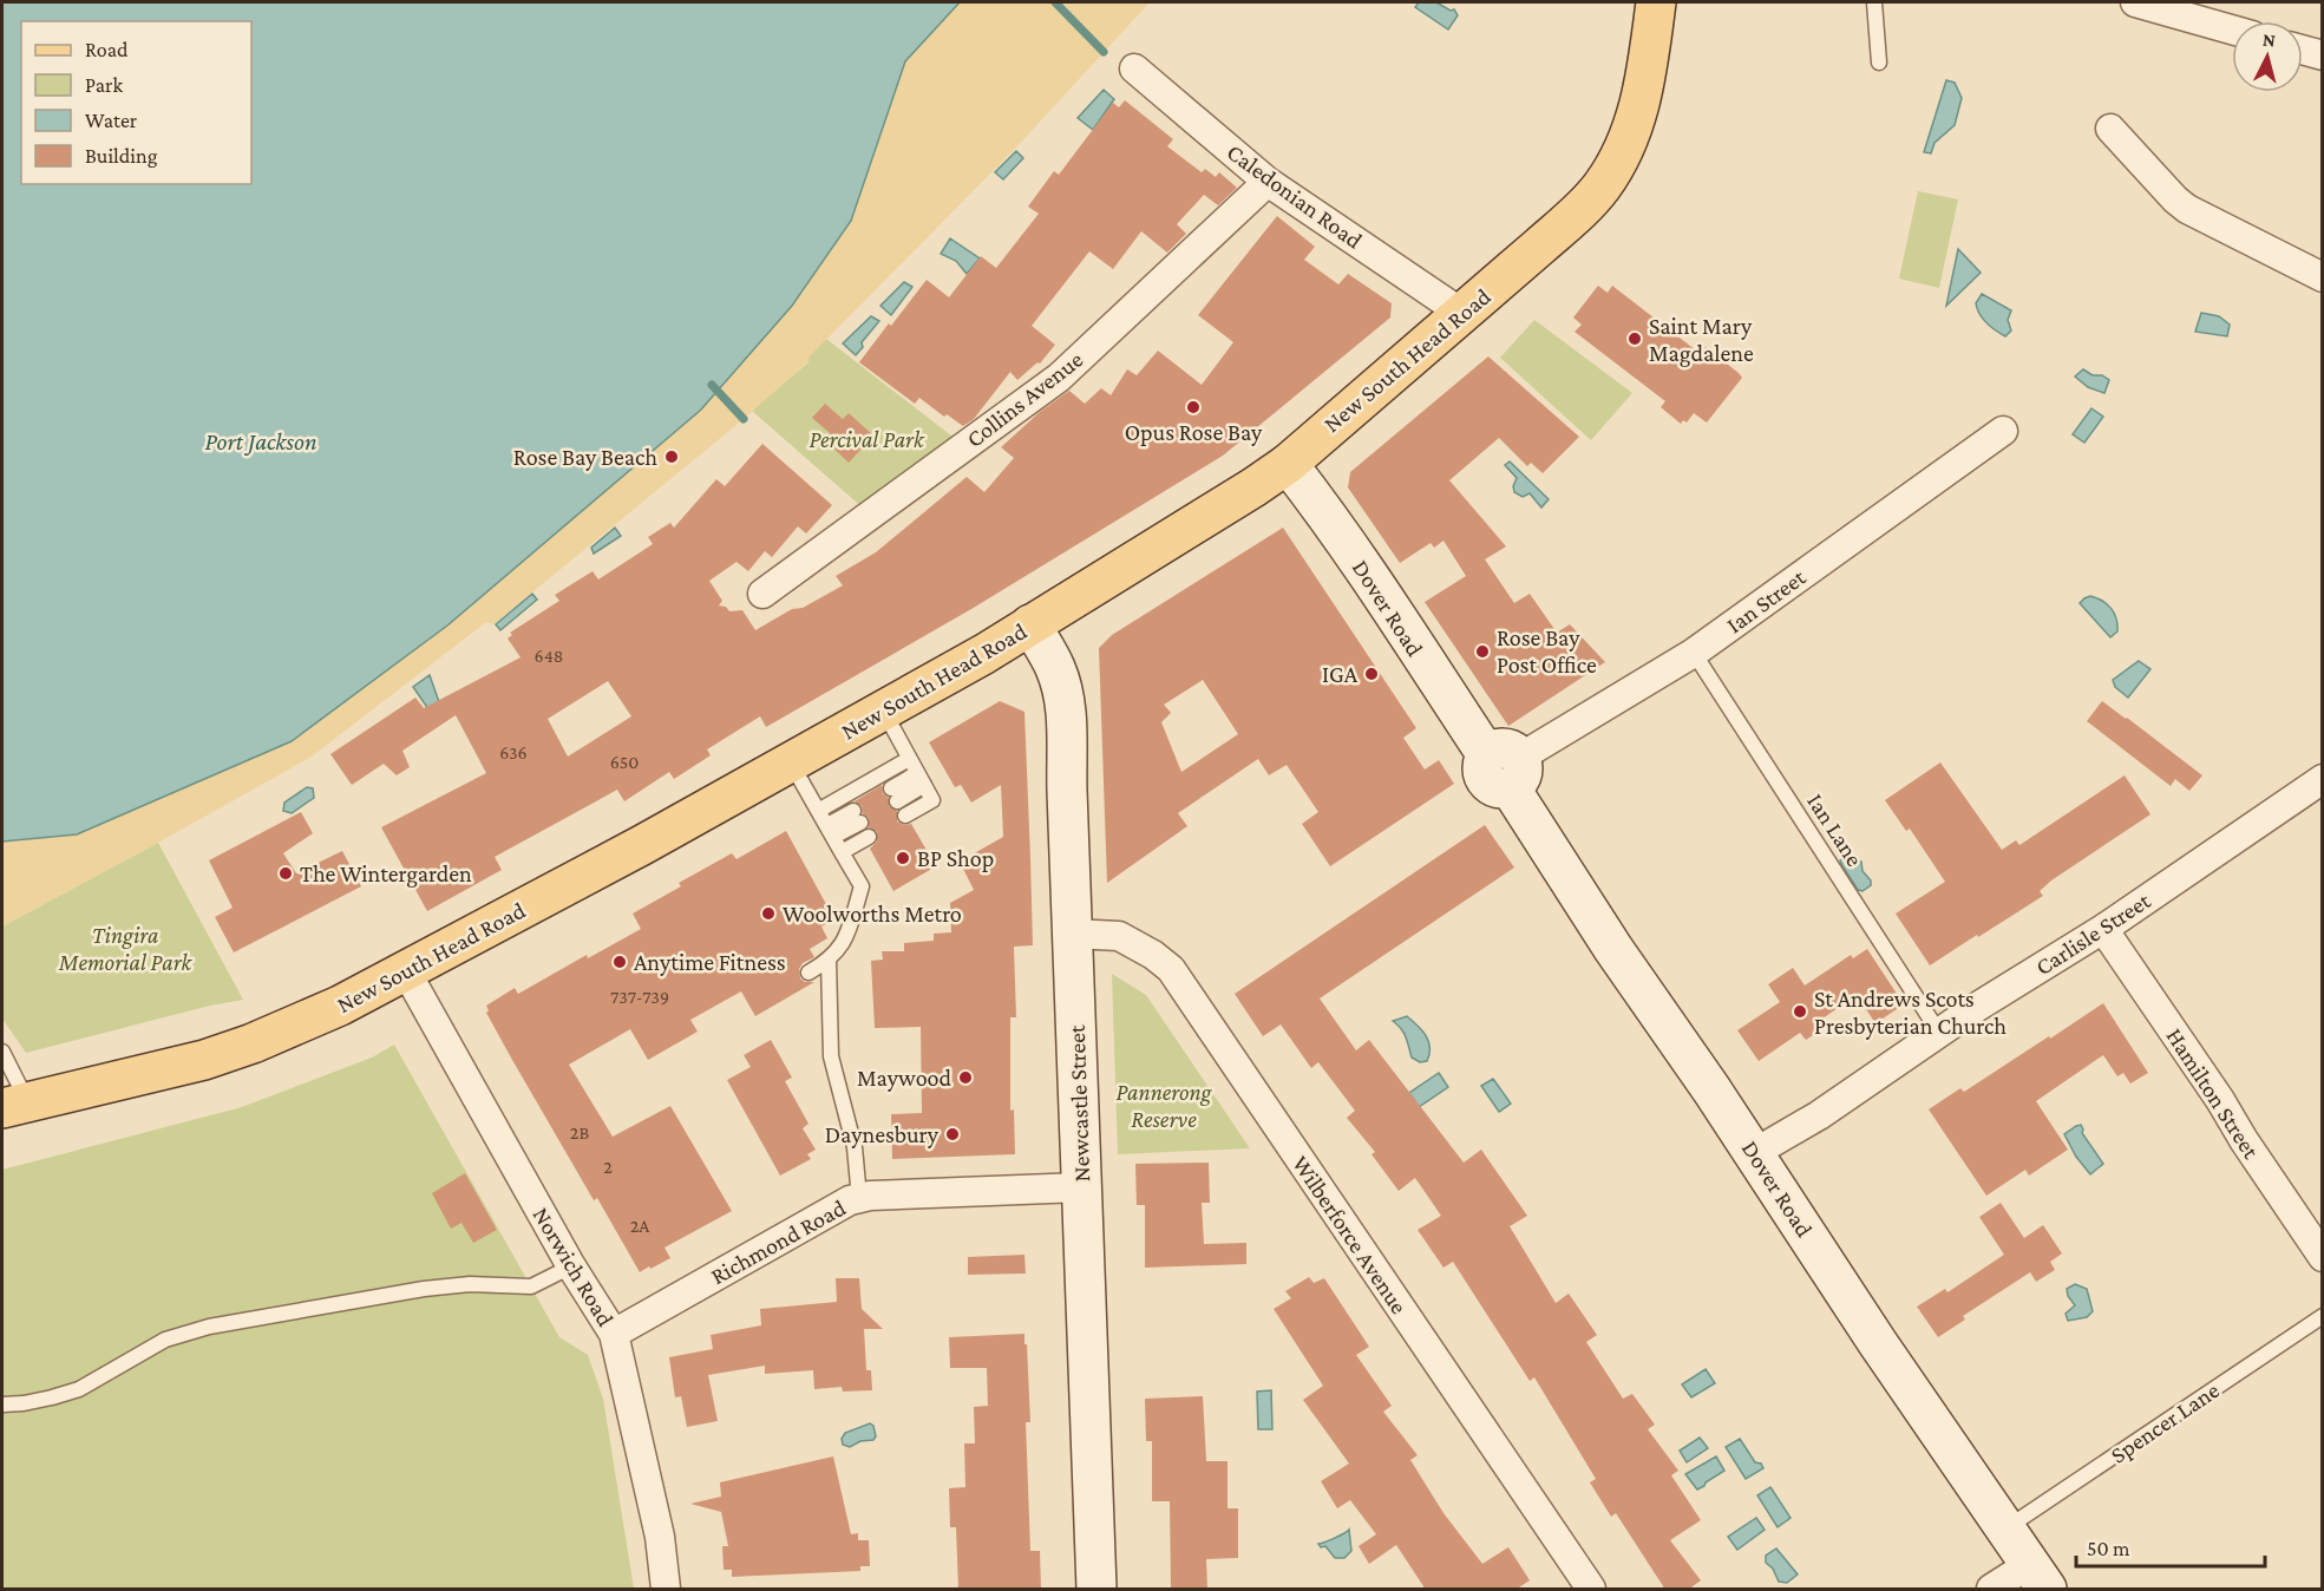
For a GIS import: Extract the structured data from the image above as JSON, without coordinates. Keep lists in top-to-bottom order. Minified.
{"streets":{"main road":["New South Head Road"],"street":["Caledonian Road","Collins Avenue","Ian Street","Dover Road","Carlisle Street","Hamilton Street","Newcastle Street","Wilberforce Avenue","Richmond Road","Norwich Road"],"lane":["Ian Lane","Spencer Lane"]},"crossings":[["Caledonian Road","New South Head Road"],["Caledonian Road","Collins Avenue"],["New South Head Road","Dover Road"],["New South Head Road","Newcastle Street"],["New South Head Road","Norwich Road"],["Ian Street","Dover Road"],["Ian Street","Ian Lane"],["Dover Road","Carlisle Street"],["Dover Road","Spencer Lane"],["Ian Lane","Carlisle Street"],["Carlisle Street","Hamilton Street"],["Newcastle Street","Wilberforce Avenue"],["Newcastle Street","Richmond Road"],["Richmond Road","Norwich Road"]],"water":["Port Jackson"],"parks":["Percival Park","Tingira Memorial Park","Pannerong Reserve"],"places":["Saint Mary Magdalene","Opus Rose Bay","Rose Bay Beach","Rose Bay Post Office","IGA","BP Shop","The Wintergarden","Woolworths Metro","Anytime Fitness","St Andrews Scots Presbyterian Church","Maywood","Daynesbury"],"house_numbers":["648","636","650","737-739","2B","2","2A"],"legend":["Road","Park","Water","Building"],"scale_bar":"50 m","north":"top"}
